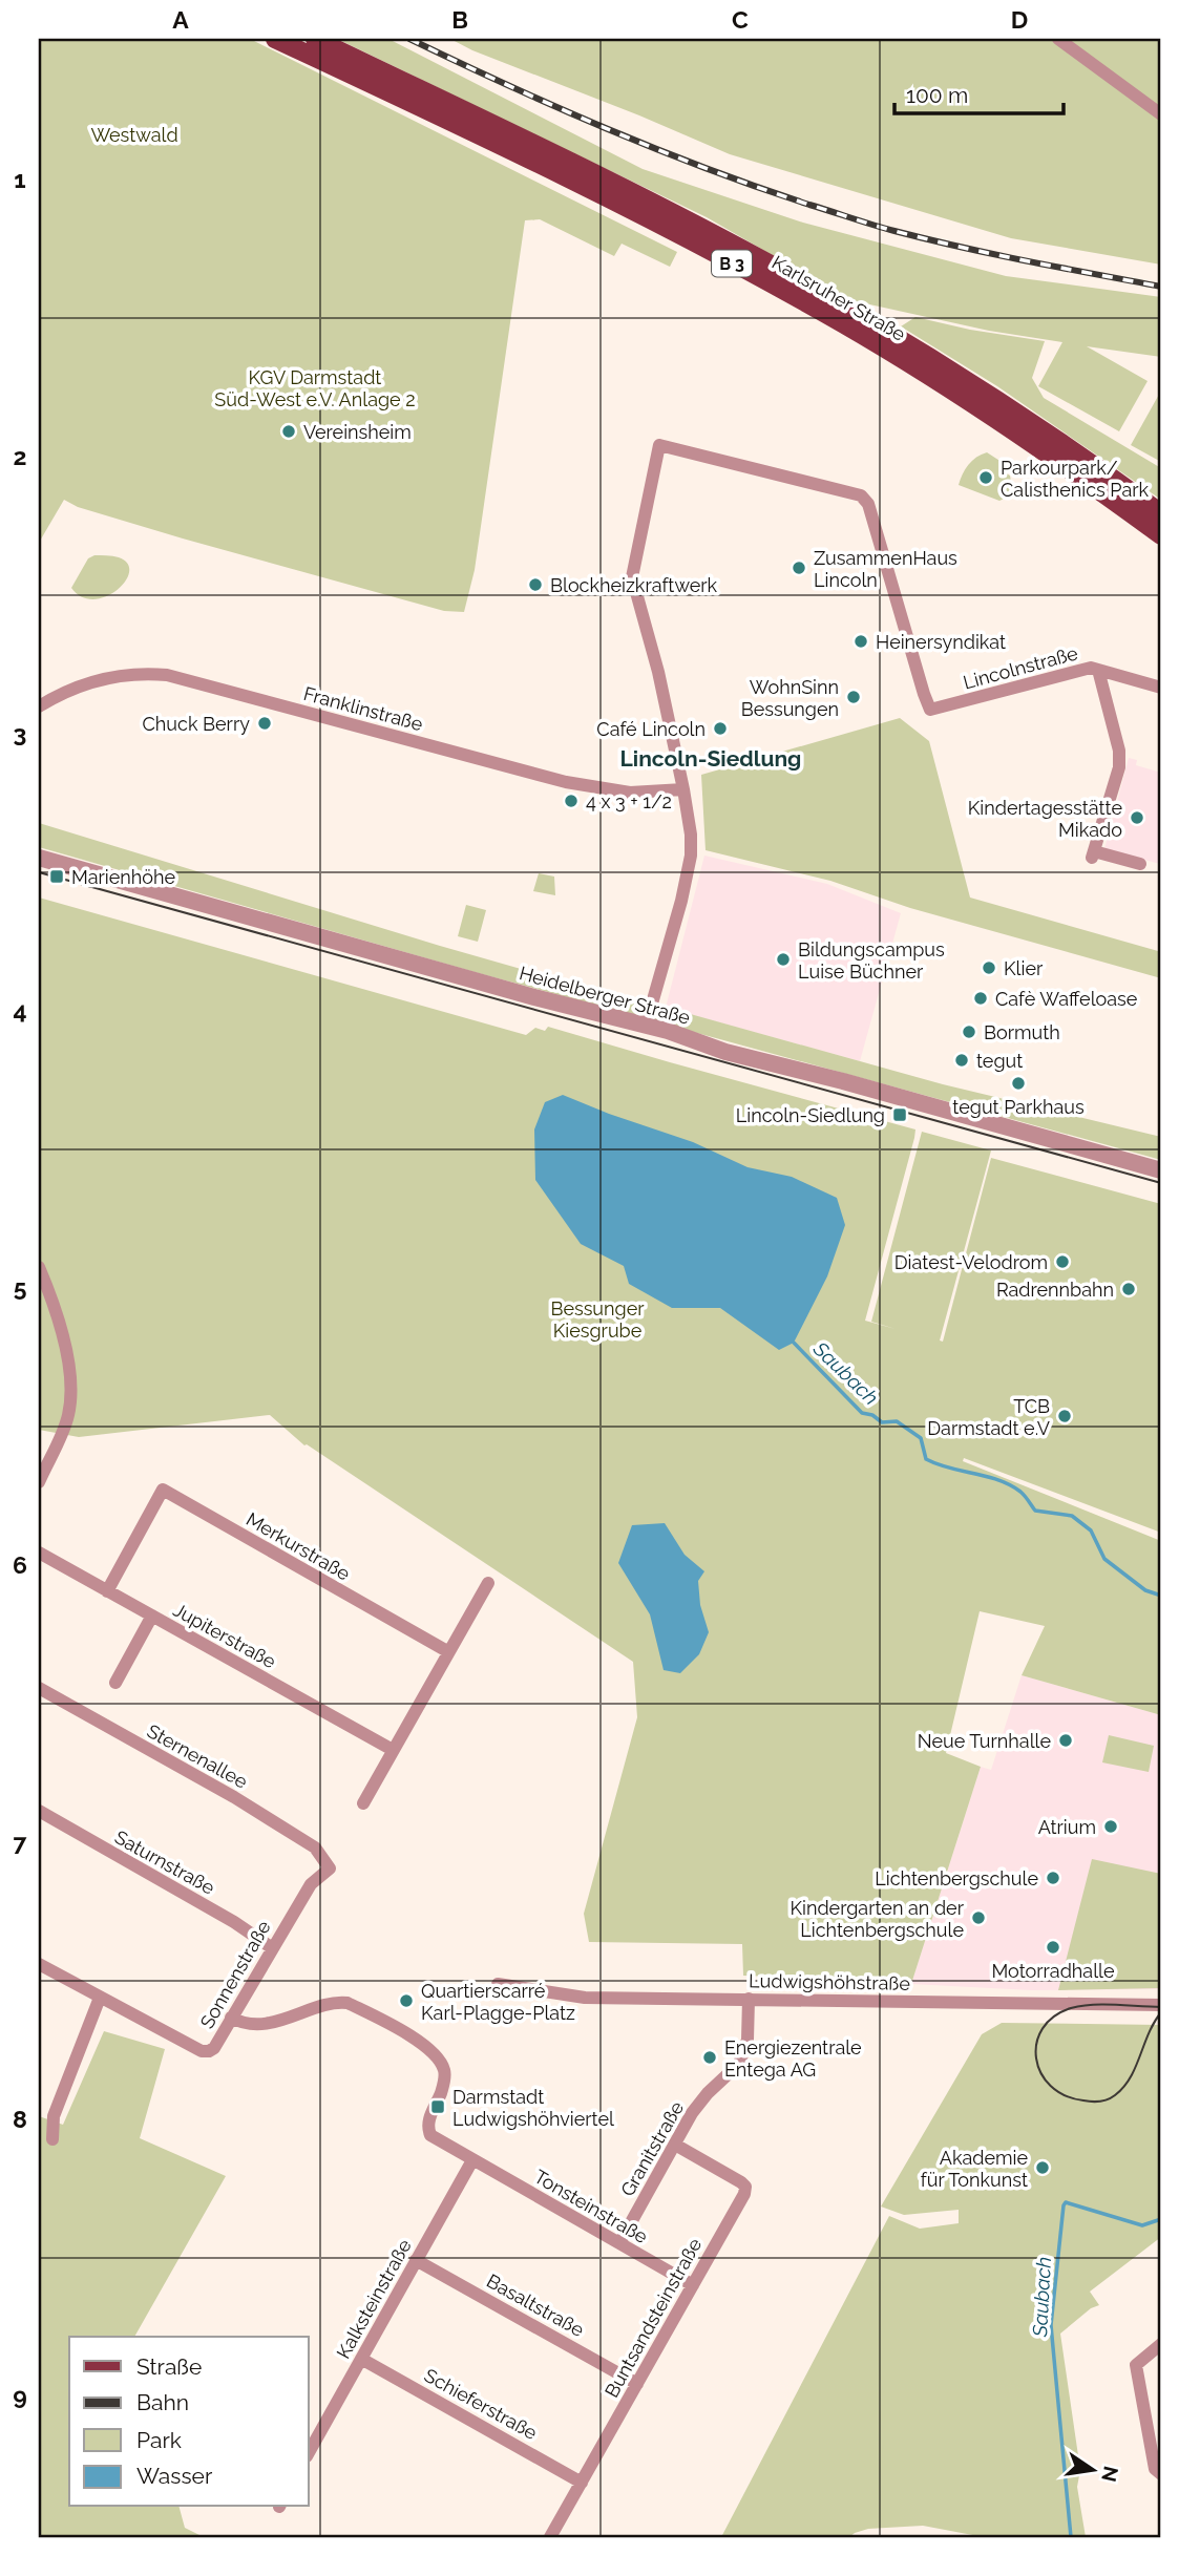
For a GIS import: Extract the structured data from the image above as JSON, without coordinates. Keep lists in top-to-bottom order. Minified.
{"streets":{"main road":["B 3","Karlsruher Straße"],"street":["Lincolnstraße","Franklinstraße","Heidelberger Straße","Merkurstraße","Jupiterstraße","Sternenallee","Saturnstraße","Sonnenstraße","Ludwigshöhstraße","Granitstraße","Tonsteinstraße","Kalksteinstraße","Basaltstraße","Buntsandsteinstraße","Schieferstraße"]},"crossings":[["Lincolnstraße","Franklinstraße"],["Merkurstraße","Jupiterstraße"],["Sternenallee","Sonnenstraße"],["Saturnstraße","Sonnenstraße"],["Sonnenstraße","Tonsteinstraße"],["Ludwigshöhstraße","Granitstraße"],["Granitstraße","Tonsteinstraße"],["Granitstraße","Buntsandsteinstraße"],["Tonsteinstraße","Kalksteinstraße"],["Tonsteinstraße","Buntsandsteinstraße"],["Kalksteinstraße","Basaltstraße"],["Kalksteinstraße","Schieferstraße"],["Basaltstraße","Buntsandsteinstraße"],["Buntsandsteinstraße","Schieferstraße"]],"districts":["Lincoln-Siedlung"],"water":["Saubach"],"parks":["Westwald","KGV Darmstadt Süd-West e.V. Anlage 2","Bessunger Kiesgrube"],"places":{"other":["Vereinsheim","Parkourpark/ Calisthenics Park","ZusammenHaus Lincoln","Blockheizkraftwerk","Heinersyndikat","WohnSinn Bessungen","Chuck Berry","Café Lincoln","4 x 3 + 1/2","Kindertagesstätte Mikado","Bildungscampus Luise Büchner","Klier","Cafè Waffeloase","Bormuth","tegut","tegut Parkhaus","Diatest-Velodrom","Radrennbahn","TCB Darmstadt e.V","Neue Turnhalle","Atrium","Lichtenbergschule","Kindergarten an der Lichtenbergschule","Motorradhalle","Quartierscarré Karl-Plagge-Platz","Energiezentrale Entega AG","Akademie für Tonkunst"],"transit":["Marienhöhe","Lincoln-Siedlung","Darmstadt Ludwigshöhviertel"]},"legend":["Straße","Bahn","Park","Wasser"],"scale_bar":"100 m","north":"right","grid":{"columns":["A","B","C","D"],"rows":["1","2","3","4","5","6","7","8","9"]}}
